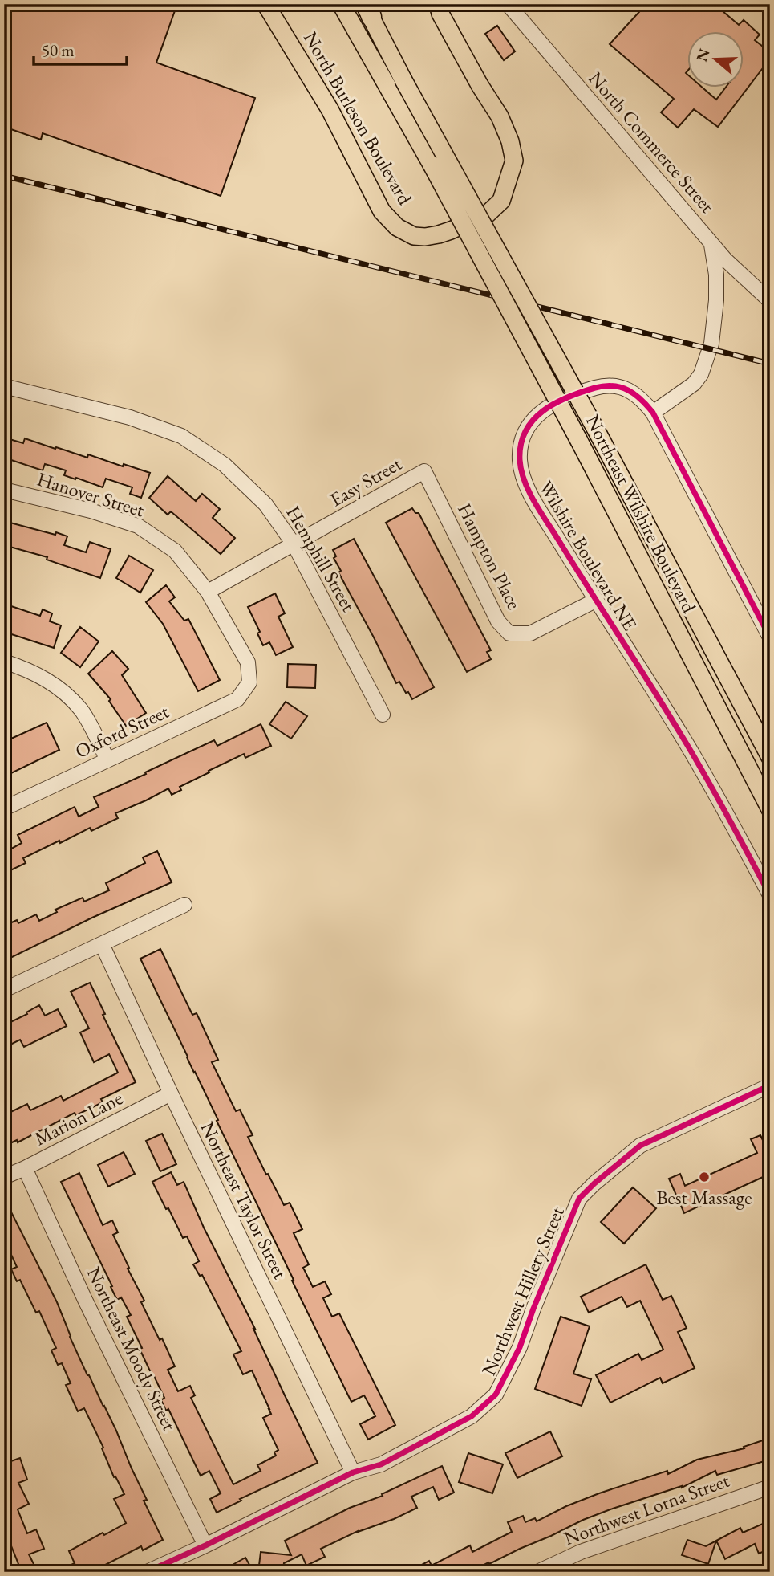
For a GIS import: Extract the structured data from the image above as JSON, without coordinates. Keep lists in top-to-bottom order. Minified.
{"streets":{"main road":["North Burleson Boulevard","Northeast Wilshire Boulevard"],"street":["North Commerce Street","Easy Street","Hanover Street","Wilshire Boulevard NE","Hampton Place","Hemphill Street","Oxford Street","Marion Lane","Northeast Taylor Street","Northwest Hillery Street","Northeast Moody Street","Northwest Lorna Street"]},"crossings":[["Easy Street","Hanover Street"],["Easy Street","Hampton Place"],["Easy Street","Hemphill Street"],["Hanover Street","Oxford Street"],["Wilshire Boulevard NE","Hampton Place"],["Marion Lane","Northeast Taylor Street"],["Marion Lane","Northeast Moody Street"],["Northeast Taylor Street","Northwest Hillery Street"],["Northwest Hillery Street","Northeast Moody Street"]],"places":["Best Massage"],"scale_bar":"50 m","north":"left"}
